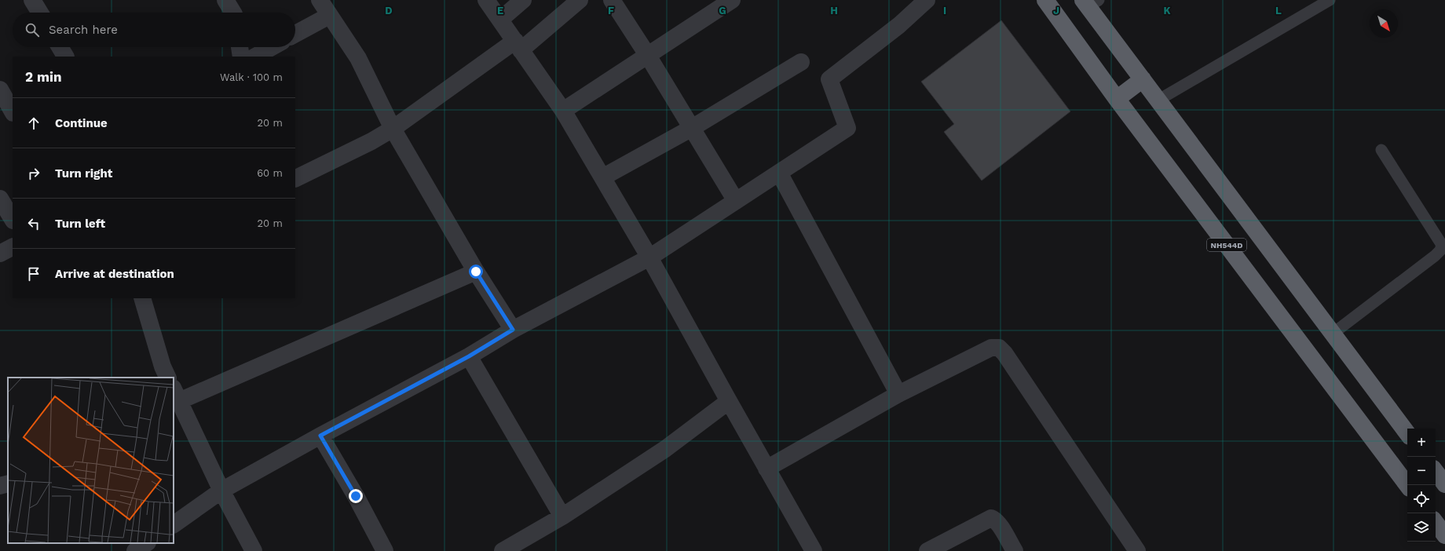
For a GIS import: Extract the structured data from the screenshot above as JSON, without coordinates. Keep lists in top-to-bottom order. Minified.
{"streets":{"highway":["NH544D"]},"north":"bottom right","page":{"search":"Search here","heading":["2 min","Walk · 100 m"],"list":[["Continue","20 m"],["Turn right","60 m"],["Turn left","20 m"],"Arrive at destination"],"map_buttons":["+","−"]},"grid":{"columns":["D","E","F","G","H","I","J","K","L"]}}
